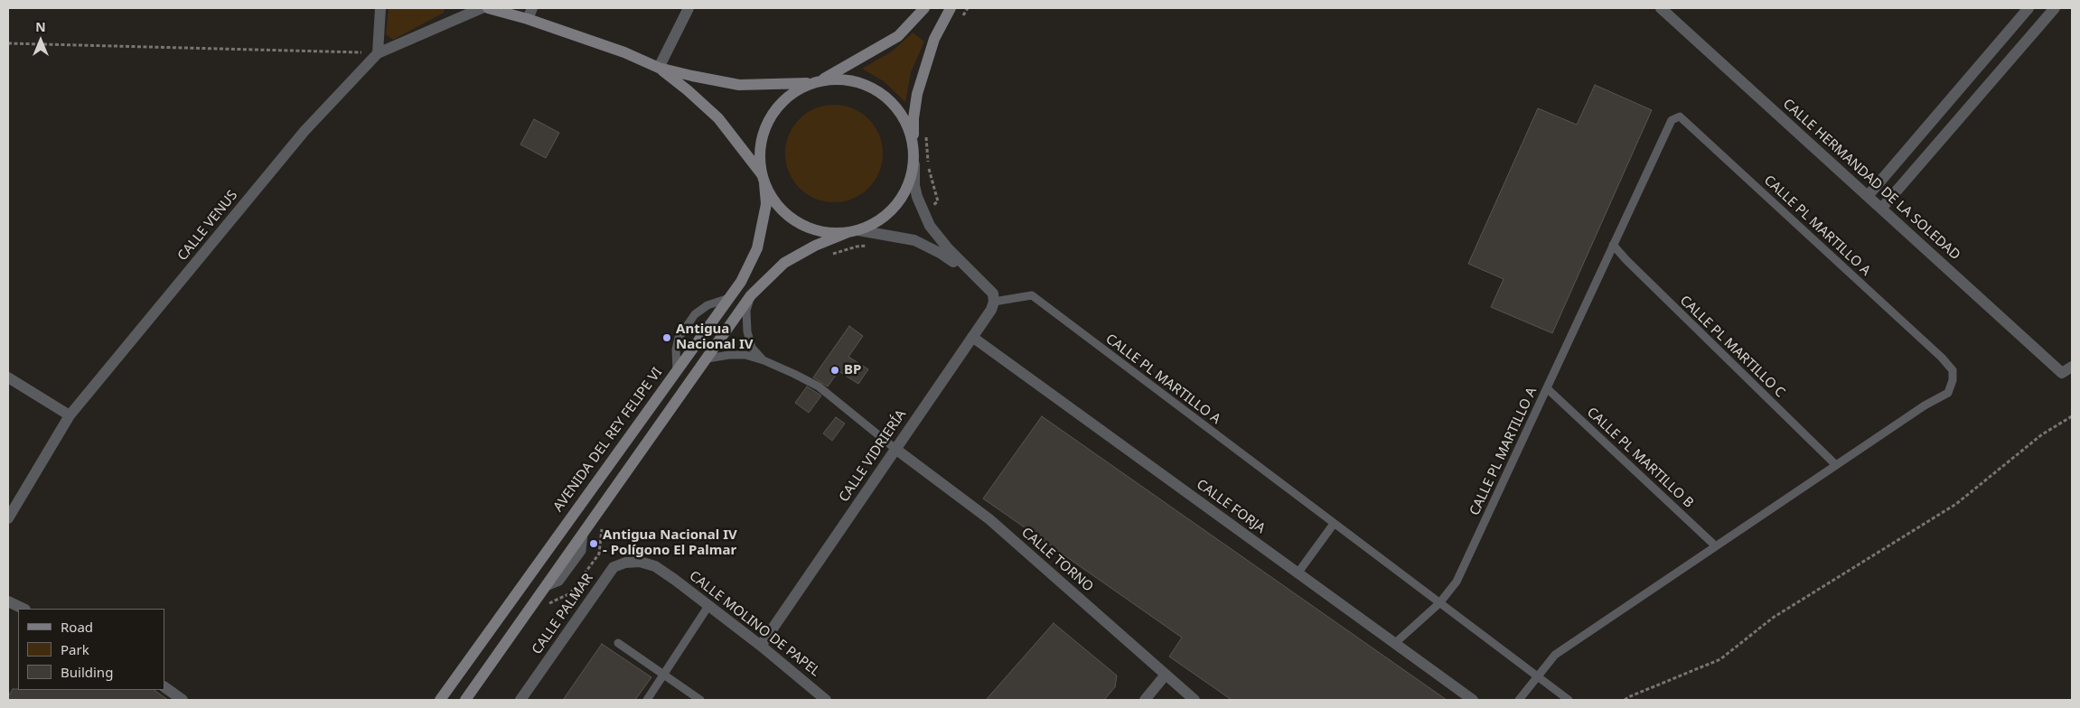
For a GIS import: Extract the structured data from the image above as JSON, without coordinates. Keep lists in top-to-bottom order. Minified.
{"streets":{"main road":["AVENIDA DEL REY FELIPE VI"],"street":["CALLE HERMANDAD DE LA SOLEDAD","CALLE VENUS","CALLE VIDRIERÍA","CALLE FORJA","CALLE TORNO","CALLE PALMAR","CALLE MOLINO DE PAPEL"],"lane":["CALLE PL MARTILLO A","CALLE PL MARTILLO C","CALLE PL MARTILLO B"]},"crossings":[["CALLE PL MARTILLO A","CALLE PL MARTILLO C"],["CALLE PL MARTILLO A","CALLE VIDRIERÍA"],["CALLE PL MARTILLO A","CALLE PL MARTILLO B"],["CALLE PL MARTILLO A","CALLE FORJA"],["CALLE VIDRIERÍA","CALLE FORJA"],["CALLE VIDRIERÍA","CALLE TORNO"],["CALLE VIDRIERÍA","CALLE MOLINO DE PAPEL"],["CALLE PALMAR","CALLE MOLINO DE PAPEL"]],"places":["Antigua Nacional IV","BP","Antigua Nacional IV - Polígono El Palmar"],"legend":["Road","Park","Building"],"north":"top"}
